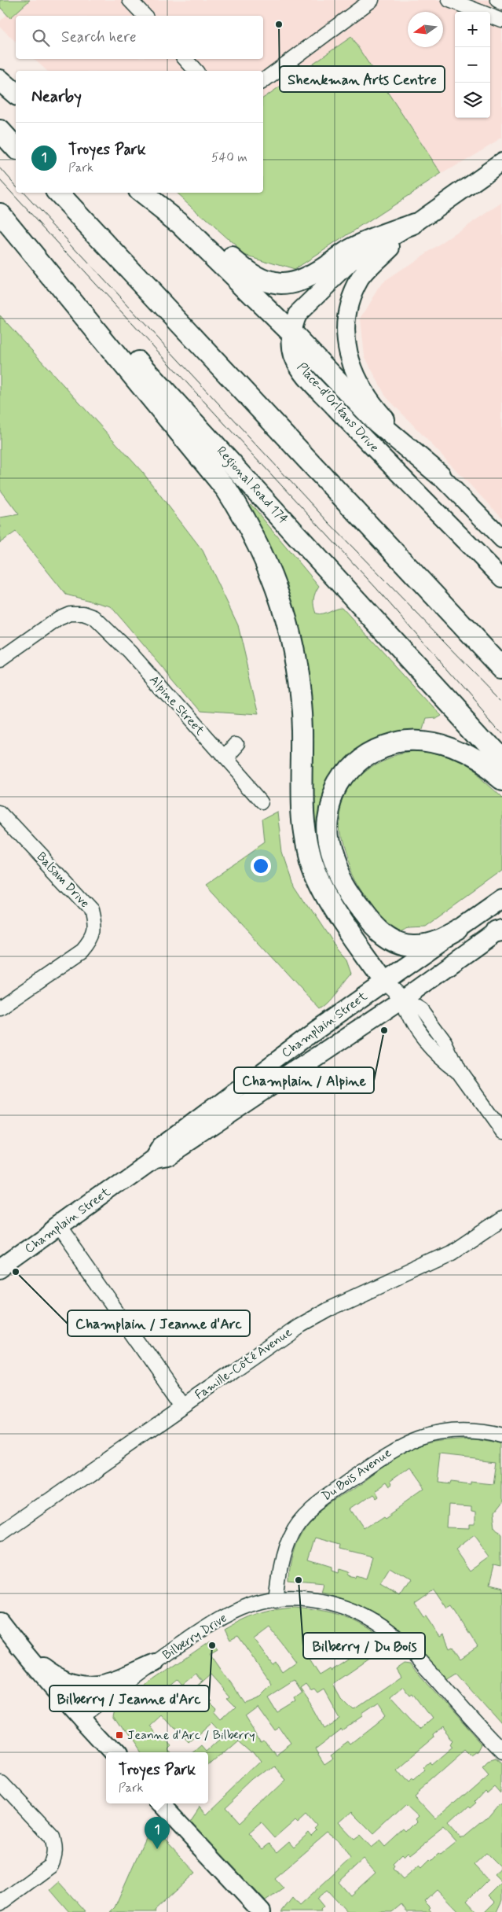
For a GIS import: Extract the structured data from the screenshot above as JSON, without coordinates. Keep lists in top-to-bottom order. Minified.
{"streets":{"highway":["Regional Road 174"],"main road":["Place-d'Orléans Drive","Champlain Street"],"street":["Alpine Street","Balsam Drive","Famille-Côté Avenue","Du Bois Avenue","Bilberry Drive"]},"crossings":[["Du Bois Avenue","Bilberry Drive"]],"places":{"other":["Shenkman Arts Centre","Champlain / Alpine","Champlain / Jeanne d'Arc","Bilberry / Du Bois","Bilberry / Jeanne d'Arc"],"transit":["Jeanne d'Arc / Bilberry"]},"north":"left","page":{"map_buttons":["+","−"],"search":"Search here","heading":"Nearby","list":[{"mark":"1","name":"Troyes Park","note":"Park","value":"540 m"}],"popup":["Troyes Park","Park"],"pins":"1"}}
